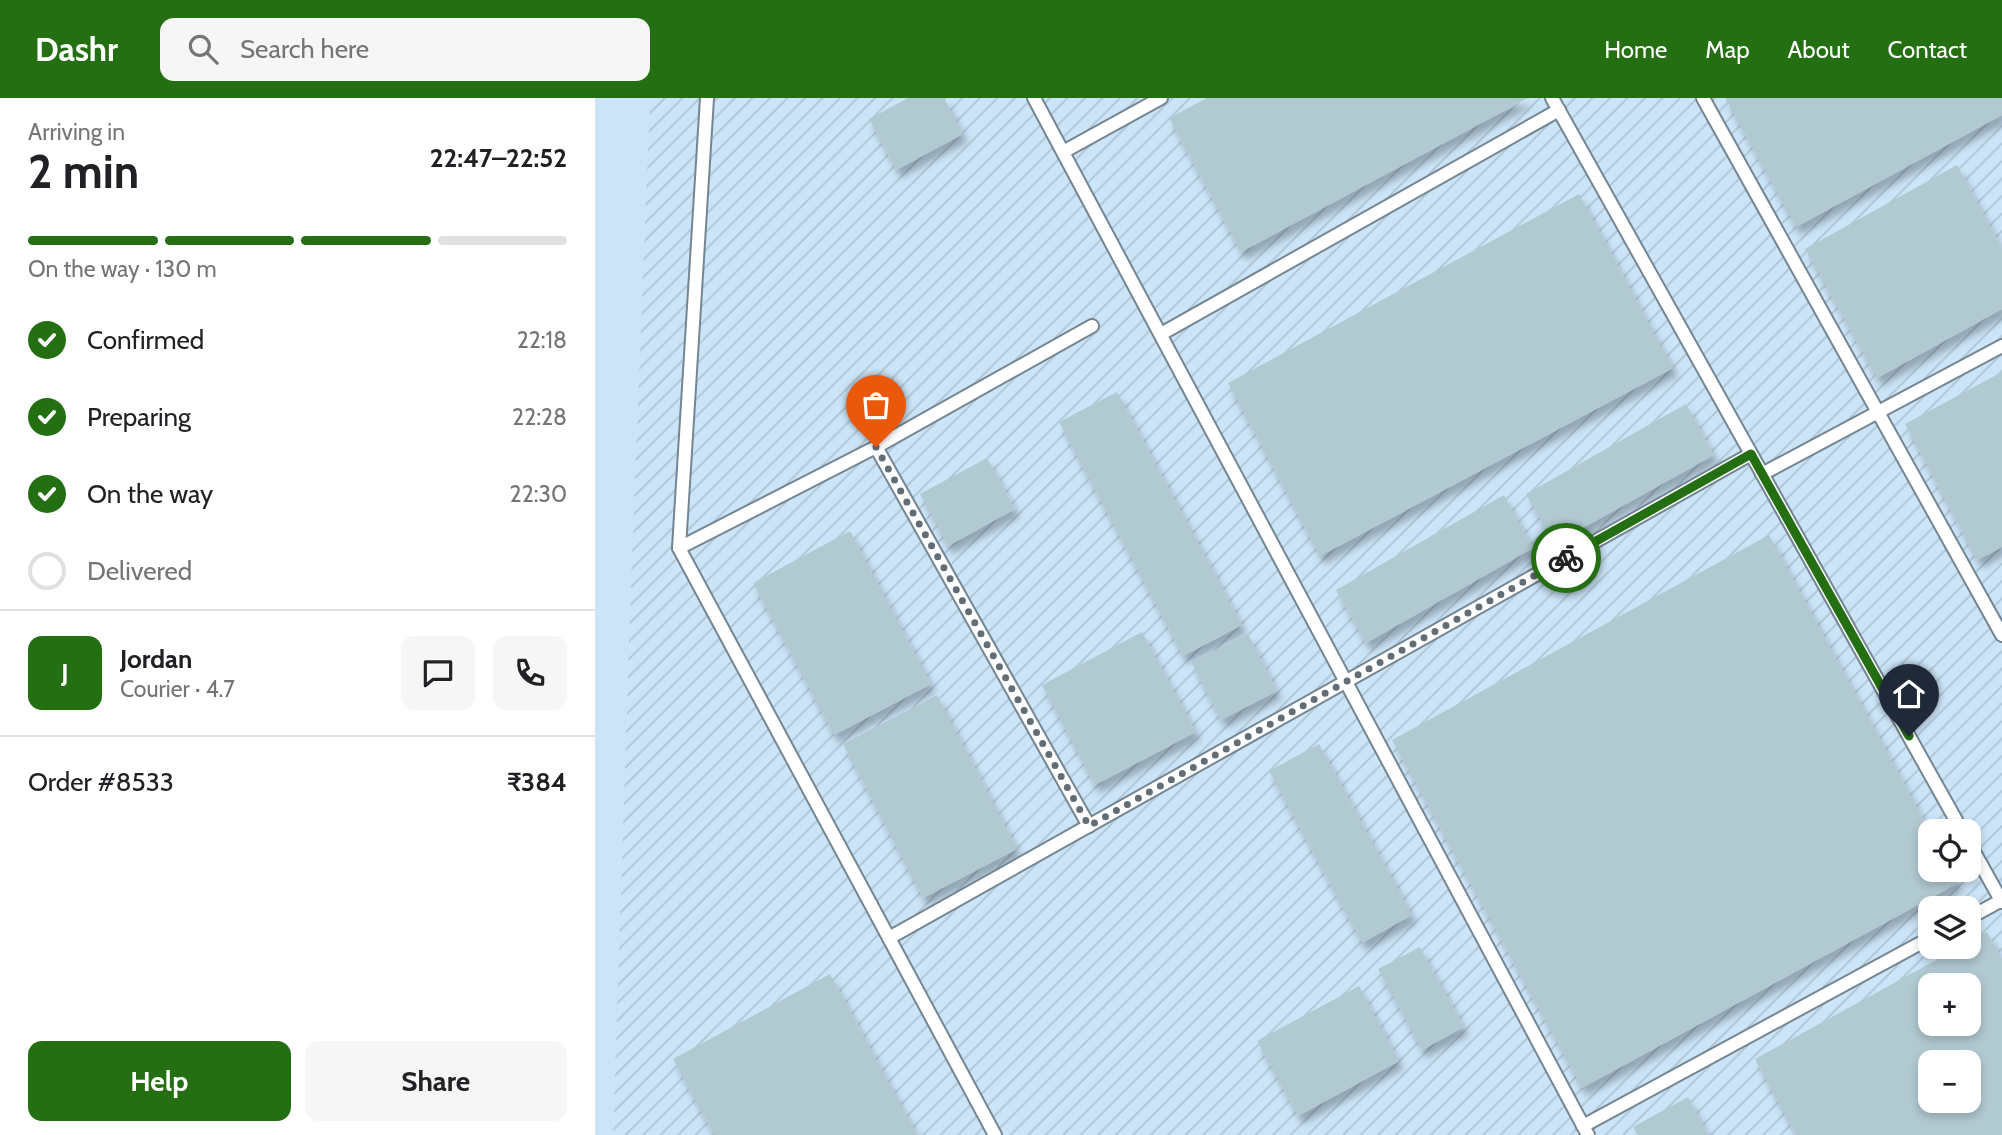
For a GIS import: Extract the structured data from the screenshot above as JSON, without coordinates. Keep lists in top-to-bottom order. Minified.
{"page":{"header":"Dashr","search":"Search here","nav":["Home","Map","About","Contact"],"heading":["2 min","Arriving in","22:47–22:52"],"panel":["Jordan","Courier · 4.7","Order #8533","₹384"],"bar":"On the way · 130 m","list":[["Confirmed","22:18"],["Preparing","22:28"],["On the way","22:30"],"Delivered"],"round":"J","map_buttons":["+","−"],"buttons":["Help","Share"]}}
